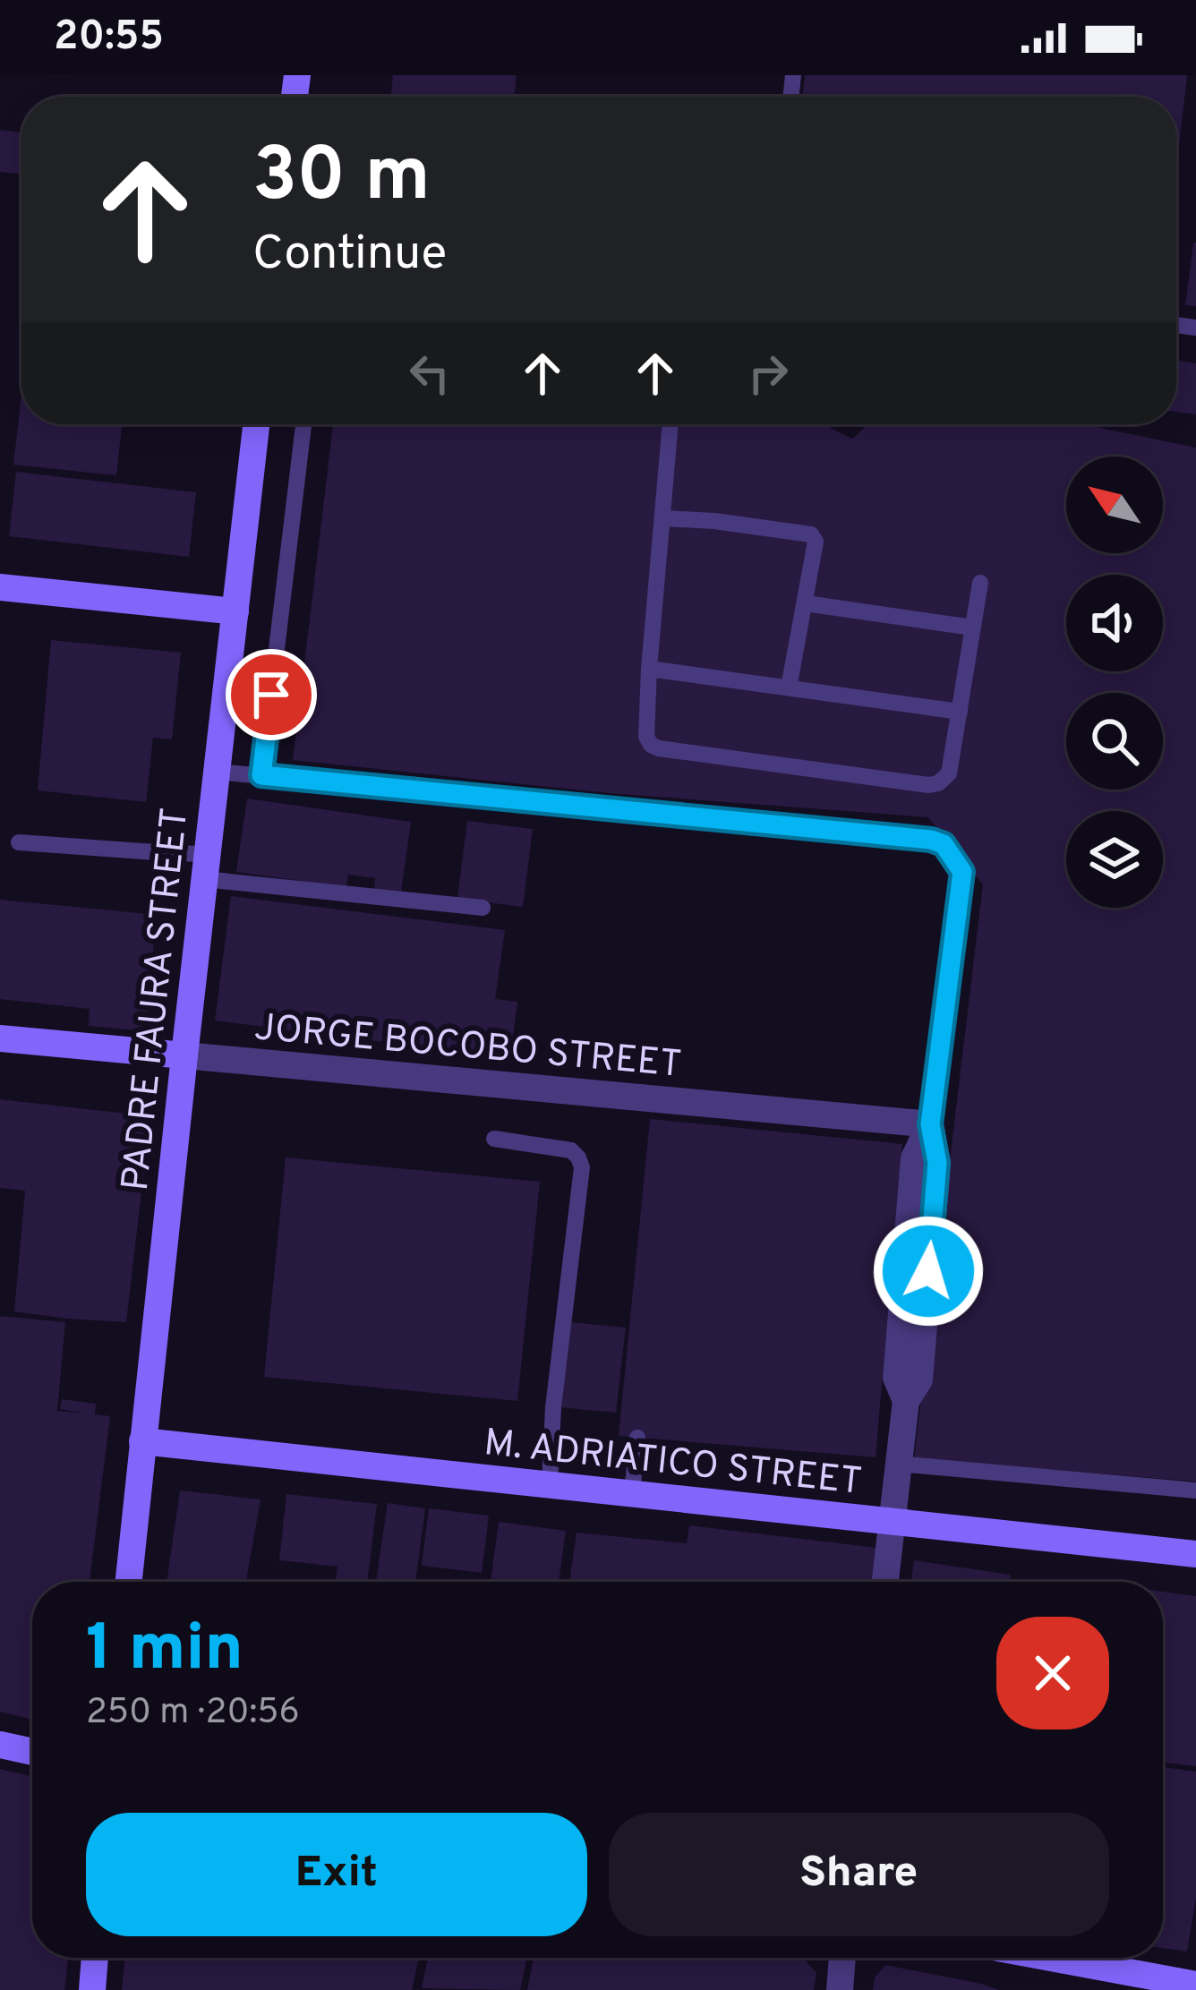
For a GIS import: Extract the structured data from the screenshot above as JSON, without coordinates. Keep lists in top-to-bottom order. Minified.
{"streets":{"street":["PADRE FAURA STREET","JORGE BOCOBO STREET","M. ADRIATICO STREET"]},"crossings":[["PADRE FAURA STREET","JORGE BOCOBO STREET"],["PADRE FAURA STREET","M. ADRIATICO STREET"]],"north":"top left","page":{"status":"20:55","turn":["30 m","Continue"],"heading":["1 min","250 m · 20:56"],"buttons":["Exit","Share"]}}
